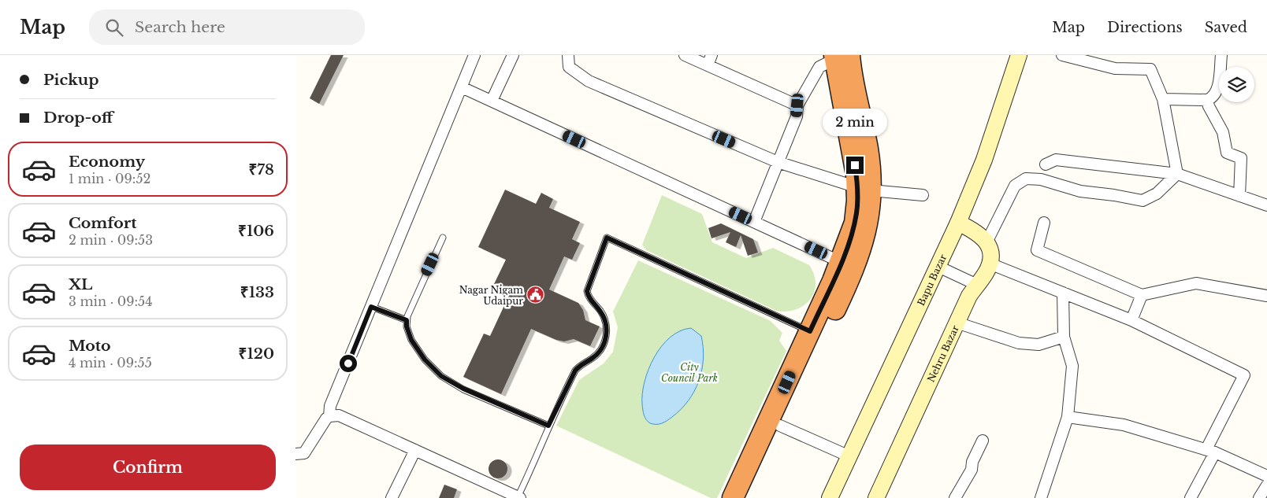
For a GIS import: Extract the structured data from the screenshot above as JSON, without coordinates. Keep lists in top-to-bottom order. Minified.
{"streets":{"main road":["Bapu Bazar","Nehru Bazar"]},"parks":["City Council Park"],"places":{"public building":["Nagar Nigam Udaipur"]},"page":{"header":"Map","search":"Search here","nav":["Map","Directions","Saved"],"banner":["Pickup","Drop-off"],"bubble":"2 min","list":[{"name":"Economy","note":"1 min · 09:52","value":"₹78"},{"name":"Comfort","note":"2 min · 09:53","value":"₹106"},{"name":"XL","note":"3 min · 09:54","value":"₹133"},{"name":"Moto","note":"4 min · 09:55","value":"₹120"}],"buttons":"Confirm"}}
